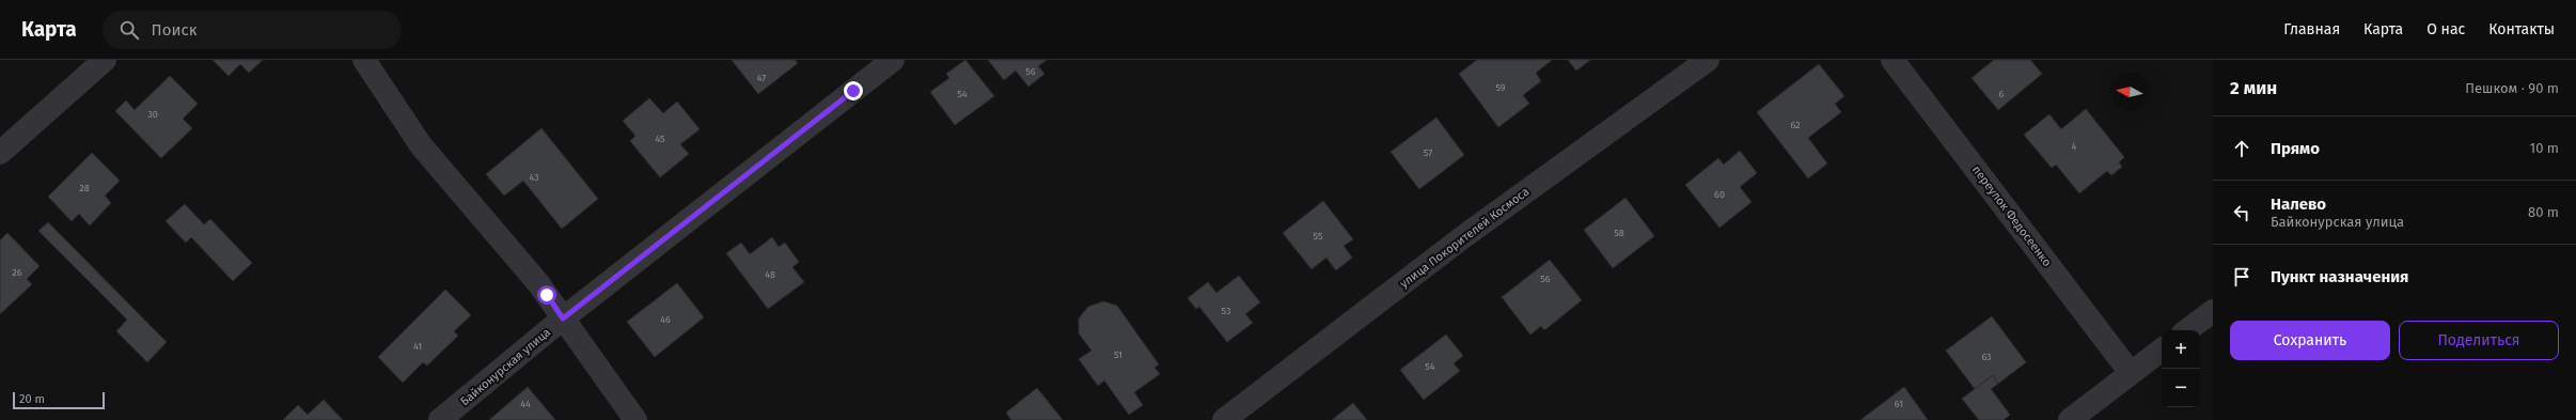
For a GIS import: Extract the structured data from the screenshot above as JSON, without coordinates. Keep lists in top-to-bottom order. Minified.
{"streets":{"street":["переулок Федосеенко","улица Покорителей Космоса","Байконурская улица"]},"house_numbers":["56","47","59","54","6","30","62","45","4","57","43","28","60","58","55","26","48","56","53","46","41","51","63","54","44","61"],"scale_bar":"20 m","north":"left","page":{"header":"Карта","search":"Поиск","nav":["Главная","Карта","О нас","Контакты"],"heading":["2 мин","Пешком · 90 m"],"list":[["Прямо","10 m"],["Налево","Байконурская улица","80 m"],"Пункт назначения"],"buttons":["Сохранить","Поделиться"],"map_buttons":["+","−"],"scale":"20 m"}}
